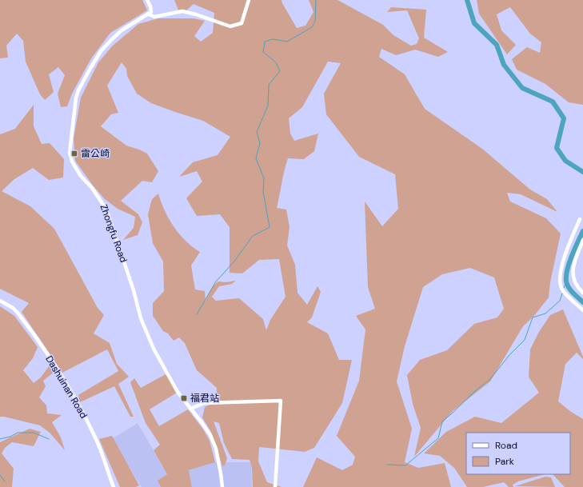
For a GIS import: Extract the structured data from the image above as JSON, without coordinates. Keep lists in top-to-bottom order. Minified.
{"streets":{"street":["Zhongfu Road","Dashuinan Road"]},"places":{"transit":["雷公崎","福君站"]},"legend":["Road","Park"]}
